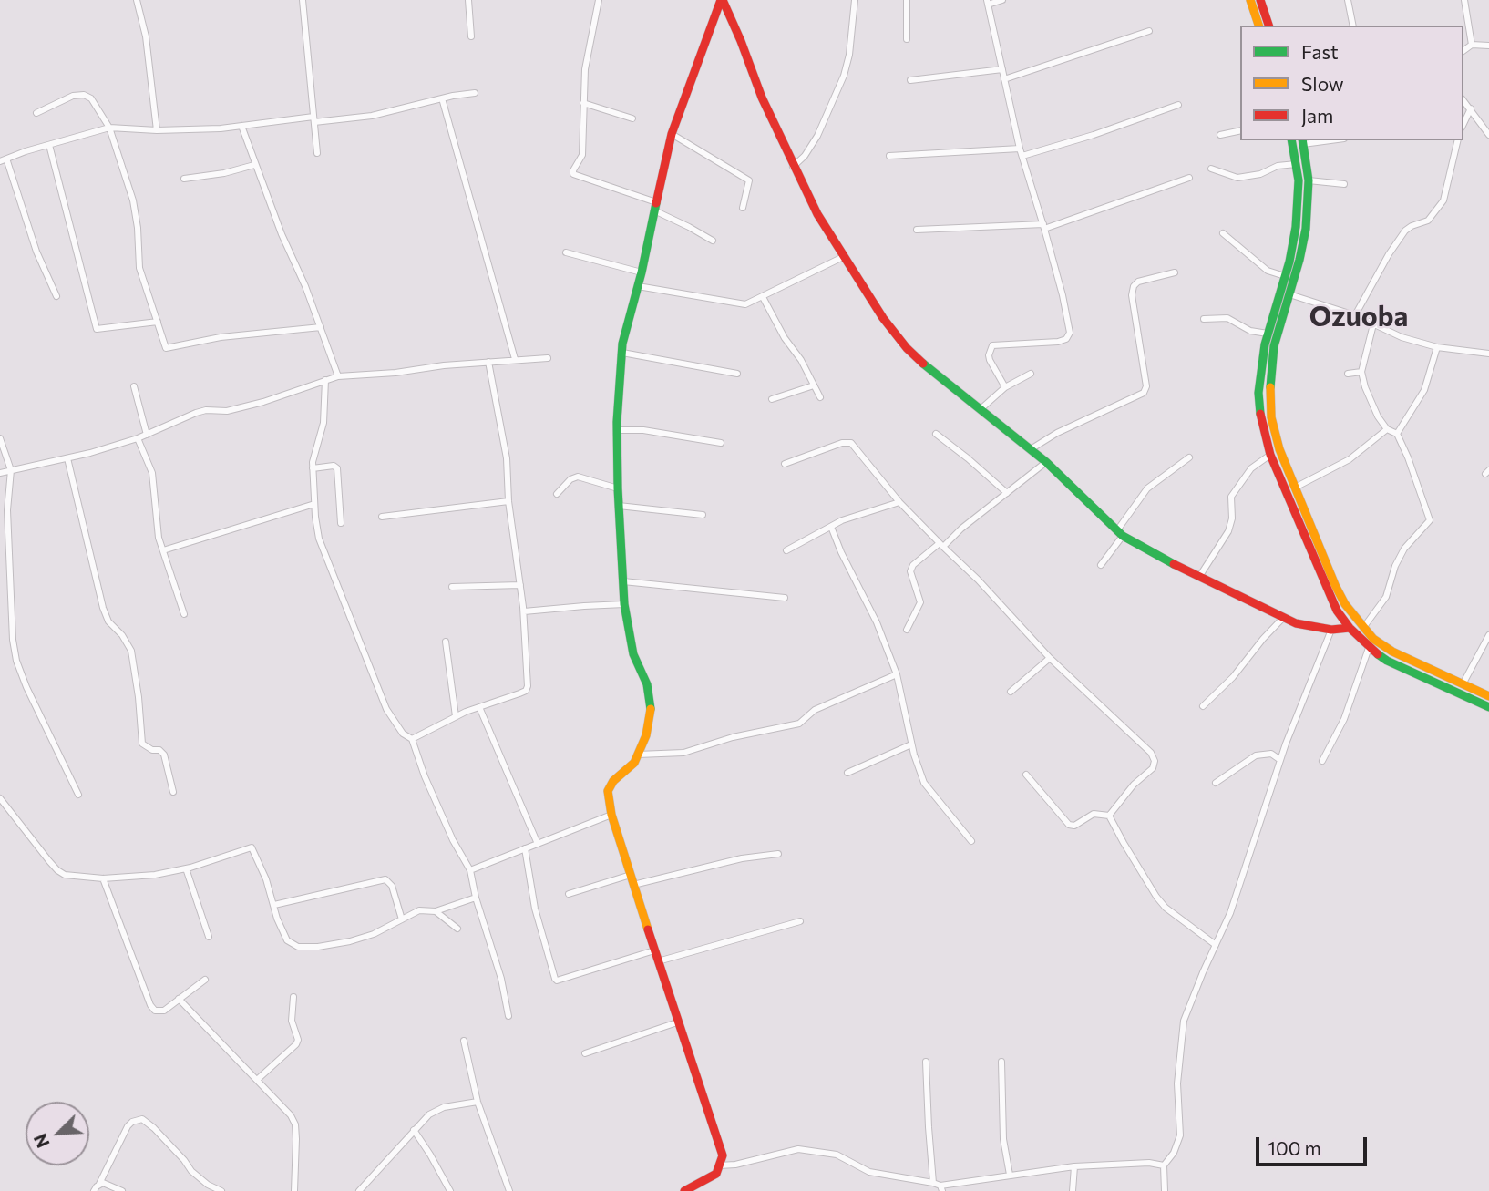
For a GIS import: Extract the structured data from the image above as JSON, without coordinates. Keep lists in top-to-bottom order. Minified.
{"districts":["Ozuoba"],"legend":["Fast","Slow","Jam"],"scale_bar":"100 m","north":"bottom left"}
